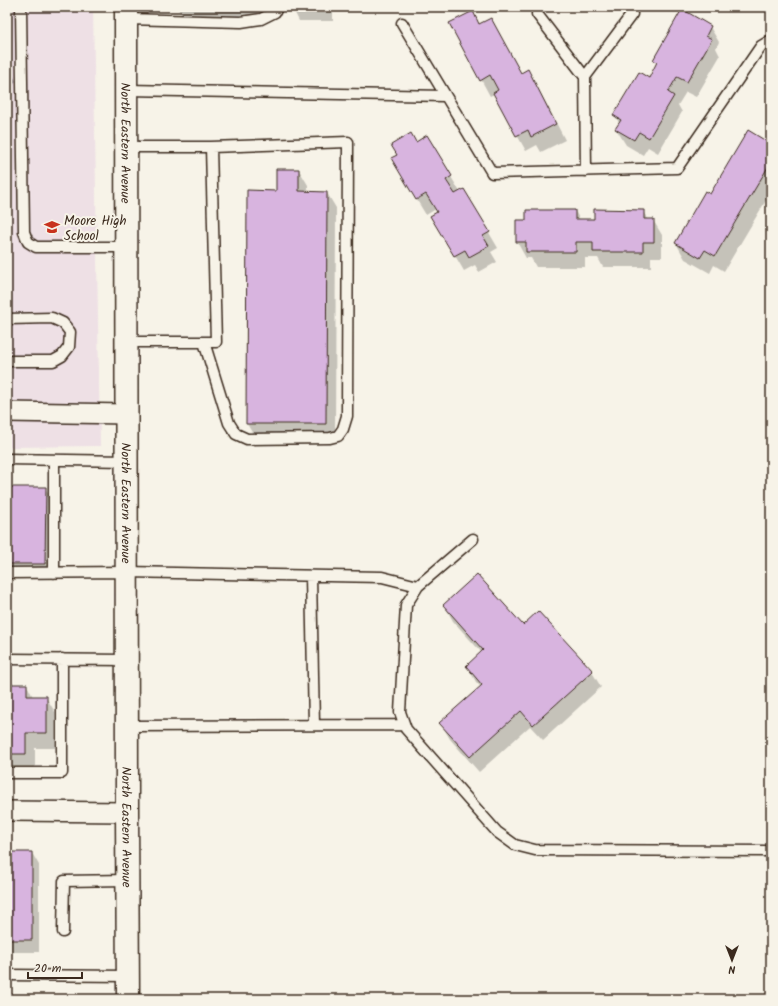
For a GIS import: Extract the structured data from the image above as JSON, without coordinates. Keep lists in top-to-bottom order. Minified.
{"streets":{"main road":["North Eastern Avenue"]},"places":{"school or university":["Moore High School"]},"scale_bar":"20 m","north":"bottom"}
